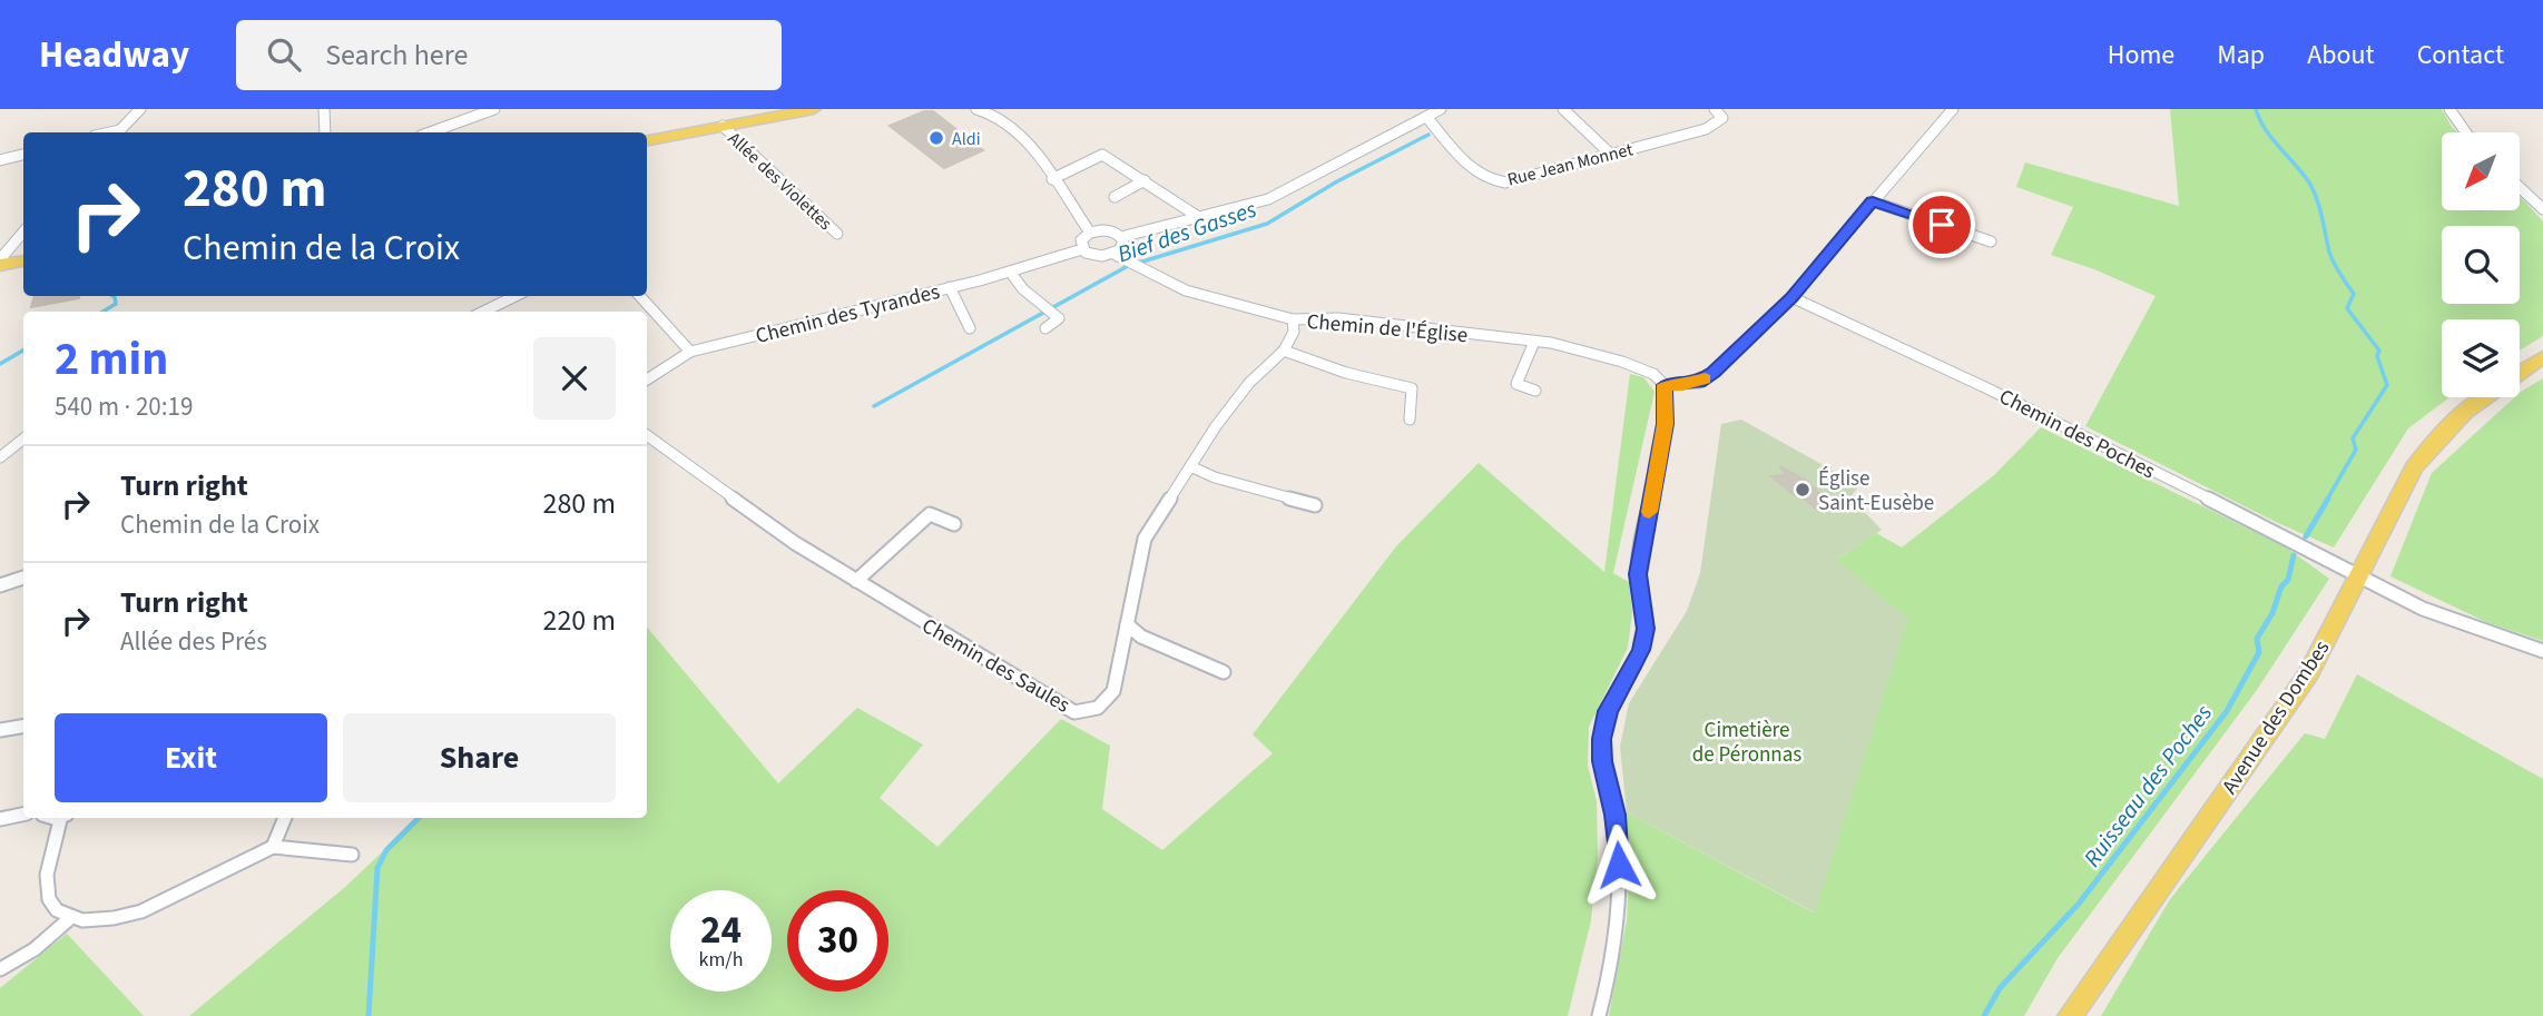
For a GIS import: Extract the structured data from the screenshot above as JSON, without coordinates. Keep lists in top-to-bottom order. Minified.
{"streets":{"main road":["Avenue des Dombes"],"street":["Rue Jean Monnet","Allée des Violettes","Chemin des Tyrandes","Chemin de l'Église","Chemin des Poches","Chemin des Saules"]},"crossings":[["Chemin des Tyrandes","Chemin de l'Église"],["Chemin des Poches","Avenue des Dombes"]],"water":["Bief des Gasses","Ruisseau des Poches"],"parks":["Cimetière de Péronnas"],"places":["Aldi","Église Saint-Eusèbe"],"north":"bottom left","page":{"header":"Headway","search":"Search here","nav":["Home","Map","About","Contact"],"turn":["280 m","Chemin de la Croix"],"heading":["2 min","540 m · 20:19"],"list":[{"name":"Turn right","note":"Chemin de la Croix","value":"280 m"},{"name":"Turn right","note":"Allée des Prés","value":"220 m"}],"buttons":["Exit","Share"],"speed":"24 km/h","limit":"30"}}
